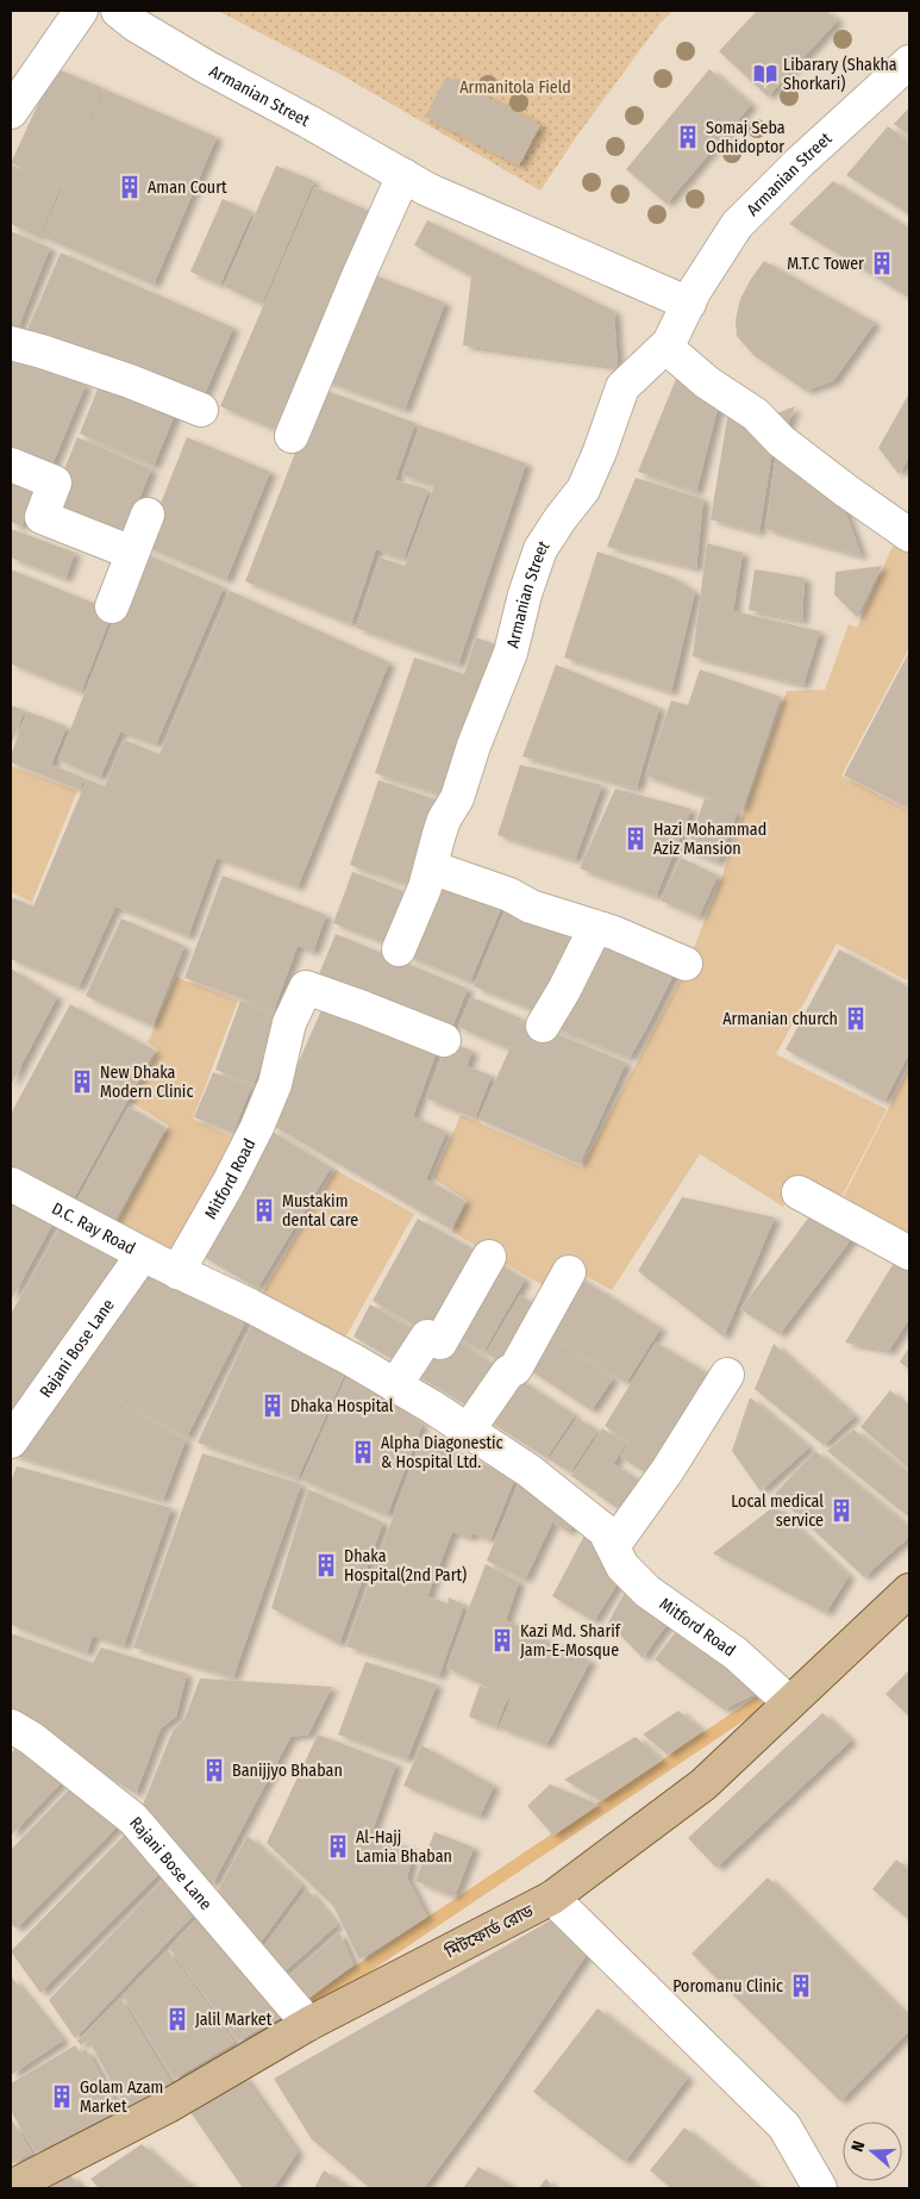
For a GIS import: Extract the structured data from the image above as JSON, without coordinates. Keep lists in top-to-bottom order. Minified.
{"streets":{"main road":["মিটফোর্ড রোড"],"street":["Armanian Street","Mitford Road","D.C. Ray Road","Rajani Bose Lane"]},"crossings":[["Mitford Road","D.C. Ray Road"],["Mitford Road","মিটফোর্ড রোড"],["D.C. Ray Road","Rajani Bose Lane"],["Rajani Bose Lane","মিটফোর্ড রোড"]],"parks":["Armanitola Field"],"places":{"library":["Libarary (Shakha Shorkari)"],"building":["Somaj Seba Odhidoptor","Aman Court","M.T.C Tower","Hazi Mohammad Aziz Mansion","Armanian church","New Dhaka Modern Clinic","Mustakim dental care","Dhaka Hospital","Alpha Diagonestic & Hospital Ltd.","Local medical service","Dhaka Hospital(2nd Part)","Kazi Md. Sharif Jam-E-Mosque","Banijjyo Bhaban","Al-Hajj Lamia Bhaban","Poromanu Clinic","Jalil Market","Golam Azam Market"]},"north":"left"}
